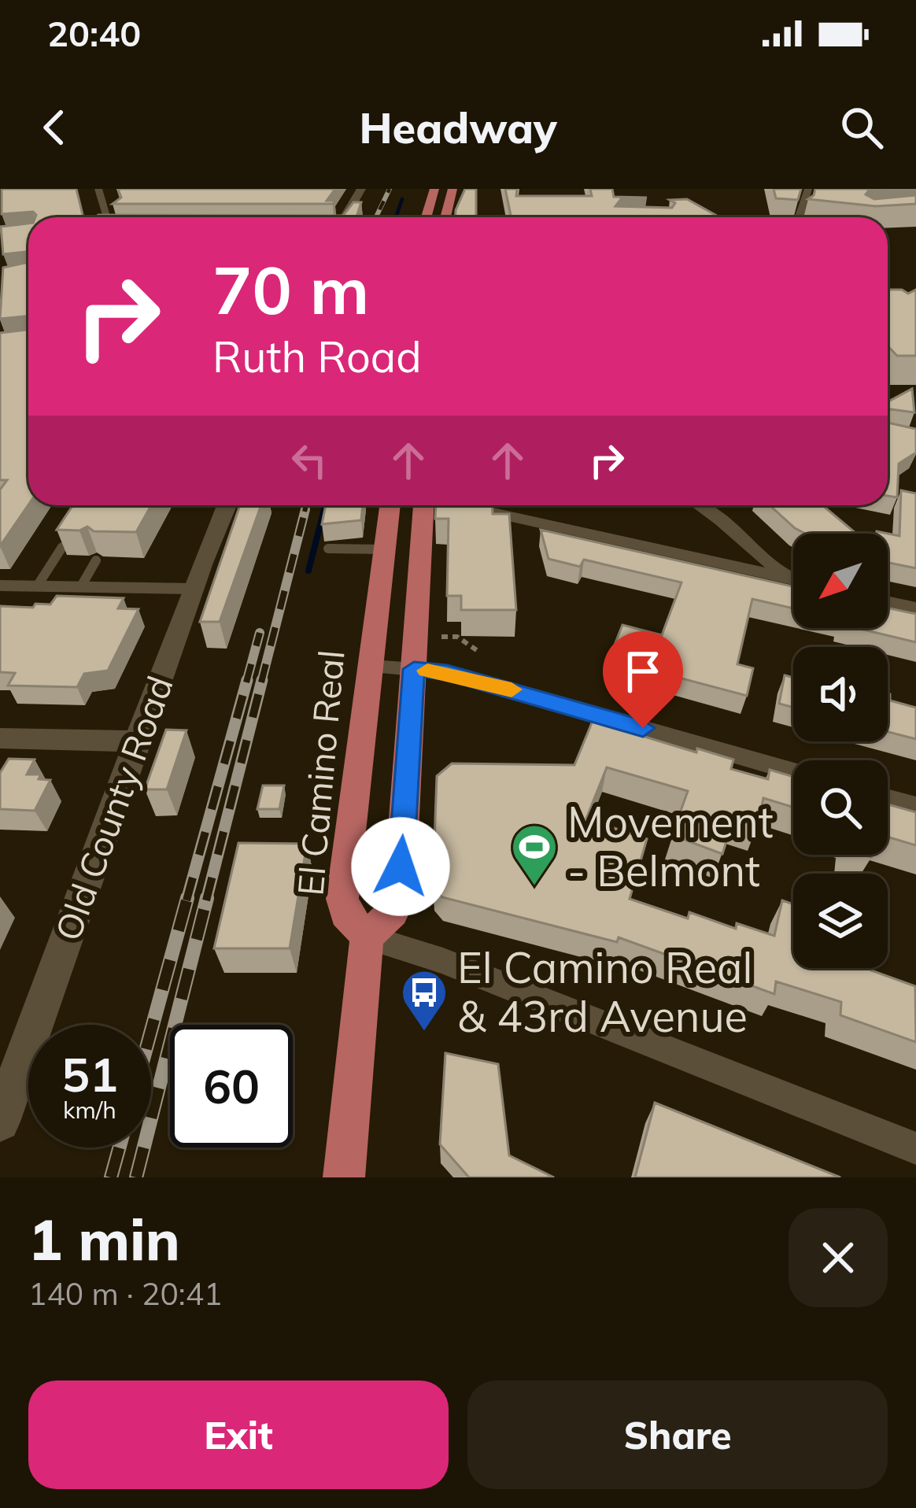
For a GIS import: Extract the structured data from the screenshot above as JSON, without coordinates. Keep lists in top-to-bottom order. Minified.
{"streets":{"main road":["El Camino Real"],"street":["Old County Road"]},"places":{"sports":["Movement - Belmont"],"bus stop":["El Camino Real & 43rd Avenue"]},"north":"bottom left","page":{"status":"20:40","header":"Headway","turn":["70 m","Ruth Road"],"speed":"51 km/h","limit":"60","heading":["1 min","140 m · 20:41"],"buttons":["Exit","Share"]}}
